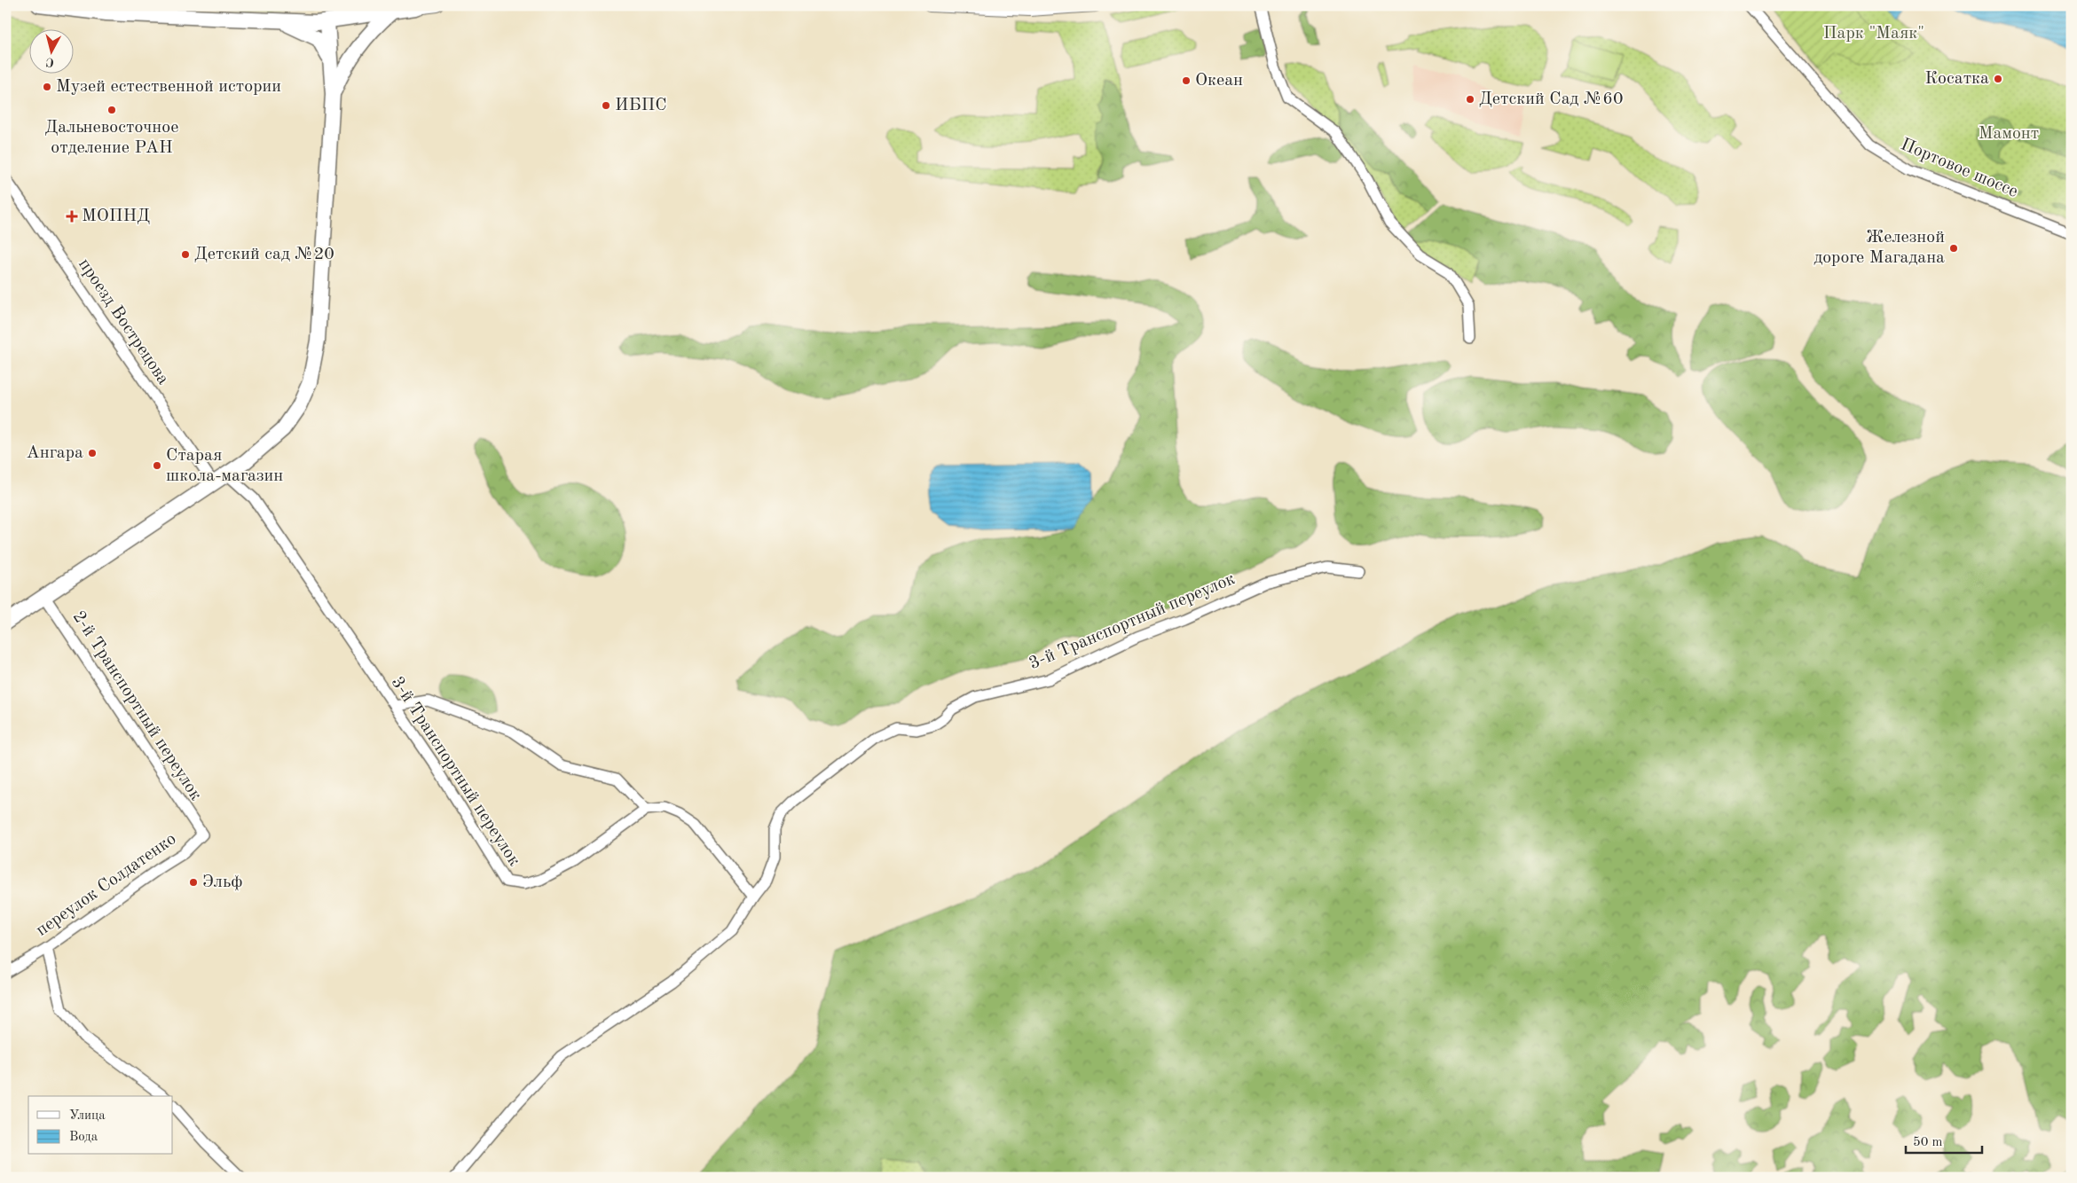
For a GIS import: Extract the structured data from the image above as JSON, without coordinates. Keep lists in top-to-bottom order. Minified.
{"streets":{"street":["Портовое шоссе","проезд Вострецова","3-й Транспортный переулок","2-й Транспортный переулок","переулок Солдатенко"]},"crossings":[["2-й Транспортный переулок","переулок Солдатенко"]],"parks":["Парк \"Маяк\"","Мамонт"],"places":{"other":["Косатка","Океан","Музей естественной истории","Детский Сад №60","ИБПС","Дальневосточное отделение РАН","Железной дороге Магадана","Детский сад №20","Ангара","Старая школа-магазин","Эльф"],"health":["МОПНД"]},"legend":["Улица","Вода"],"scale_bar":"50 m","north":"bottom"}
